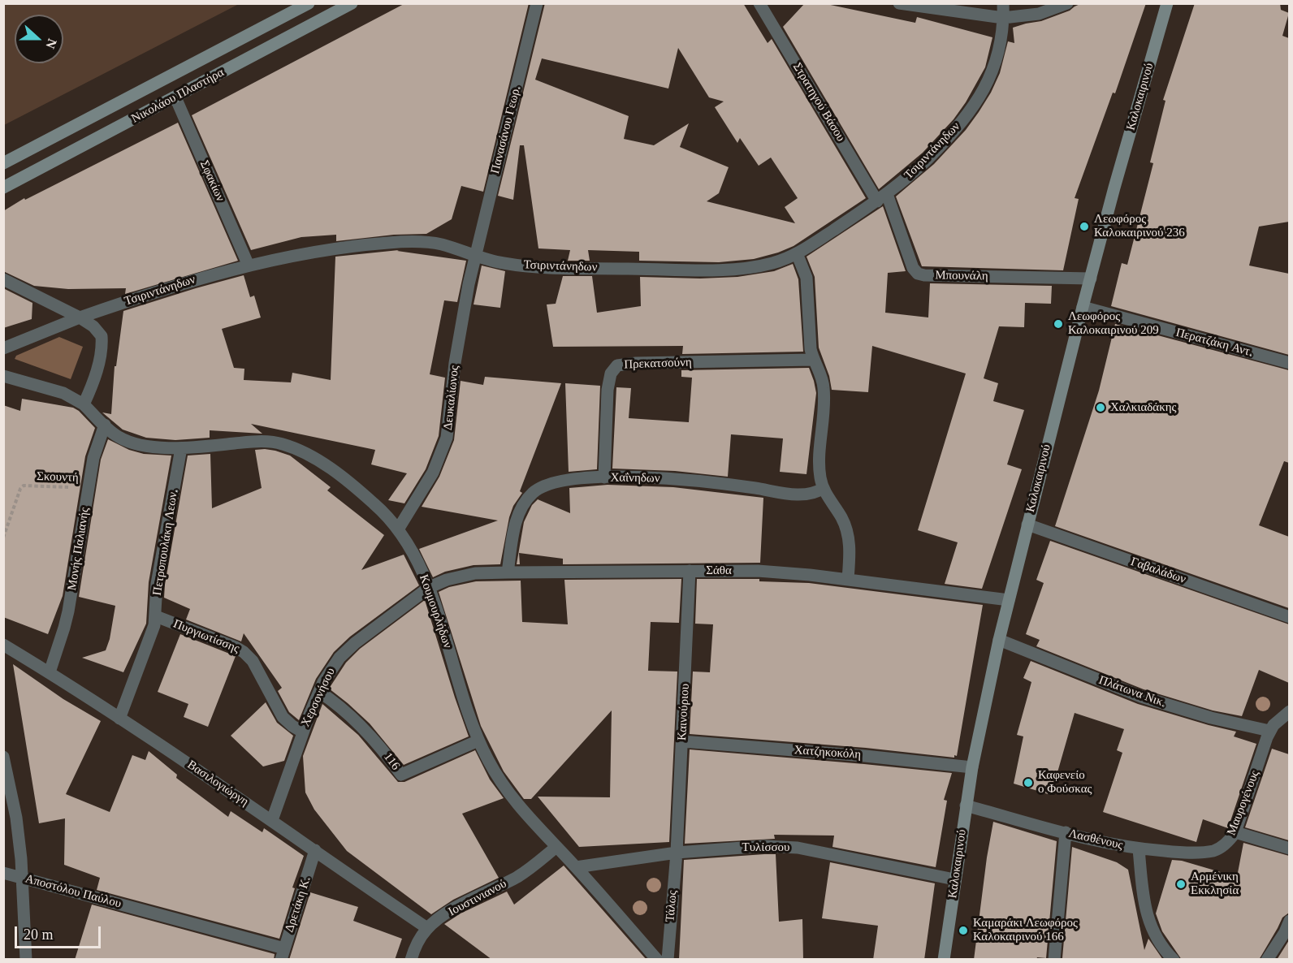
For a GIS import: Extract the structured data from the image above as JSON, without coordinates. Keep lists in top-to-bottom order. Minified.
{"streets":{"main road":["Νικολάου Πλαστήρα","Καλοκαιρινού"],"street":["Στρατηγού Βάσου","Πανασάνου Γεωρ.","Τσιριντάνηδων","Σφακίων","Μπουνάλη","Περατζάκη Αντ.","Πρεκατσούνη","Δευκαλίωνος","Χαΐνηδων","Πετροπουλάκη Λεων.","Μονής Παλιανής","Σάθα","Γαβαλάδων","Κουμουρλήδων","Πυργιωτίσσης","Πλάτωνα Νικ.","Χερσονήσου","Καινούριου","Χατζηκοκόλη","116","Βασιλογιώργη","Μαυρογένους","Λασθένους","Τυλίσσου","Αποστόλου Παύλου","Ιουστινιανού","Δρετάκη Κ.","Τάλως"],"path":["Σκουντή"]},"crossings":[["Νικολάου Πλαστήρα","Σφακίων"],["Καλοκαιρινού","Μπουνάλη"],["Καλοκαιρινού","Περατζάκη Αντ."],["Καλοκαιρινού","Σάθα"],["Καλοκαιρινού","Γαβαλάδων"],["Καλοκαιρινού","Πλάτωνα Νικ."],["Καλοκαιρινού","Χατζηκοκόλη"],["Καλοκαιρινού","Λασθένους"],["Καλοκαιρινού","Τυλίσσου"],["Στρατηγού Βάσου","Τσιριντάνηδων"],["Στρατηγού Βάσου","Μπουνάλη"],["Πανασάνου Γεωρ.","Τσιριντάνηδων"],["Πανασάνου Γεωρ.","Δευκαλίωνος"],["Τσιριντάνηδων","Σφακίων"],["Τσιριντάνηδων","Μπουνάλη"],["Τσιριντάνηδων","Δευκαλίωνος"],["Πρεκατσούνη","Χαΐνηδων"],["Δευκαλίωνος","Κουμουρλήδων"],["Σκουντή","Μονής Παλιανής"],["Χαΐνηδων","Σάθα"],["Πετροπουλάκη Λεων.","Κουμουρλήδων"],["Πετροπουλάκη Λεων.","Πυργιωτίσσης"],["Πετροπουλάκη Λεων.","Βασιλογιώργη"],["Μονής Παλιανής","Κουμουρλήδων"],["Μονής Παλιανής","Βασιλογιώργη"],["Σάθα","Κουμουρλήδων"],["Σάθα","Χερσονήσου"],["Σάθα","Καινούριου"],["Κουμουρλήδων","Χερσονήσου"],["Κουμουρλήδων","116"],["Κουμουρλήδων","Τυλίσσου"],["Κουμουρλήδων","Ιουστινιανού"],["Πυργιωτίσσης","Χερσονήσου"],["Πλάτωνα Νικ.","Μαυρογένους"],["Χερσονήσου","116"],["Χερσονήσου","Βασιλογιώργη"],["Καινούριου","Χατζηκοκόλη"],["Καινούριου","Τυλίσσου"],["Καινούριου","Τάλως"],["Βασιλογιώργη","Ιουστινιανού"],["Βασιλογιώργη","Δρετάκη Κ."],["Μαυρογένους","Λασθένους"],["Τυλίσσου","Τάλως"],["Αποστόλου Παύλου","Δρετάκη Κ."]],"places":["Λεωφόρος Καλοκαιρινού 236","Λεωφόρος Καλοκαιρινού 209","Χαλκιαδάκης","Καφενείο ο Φούσκας","Αρμένικη Εκκλησία","Καμαράκι Λεωφόρος Καλοκαιρινού 166"],"scale_bar":"20 m","north":"right"}
